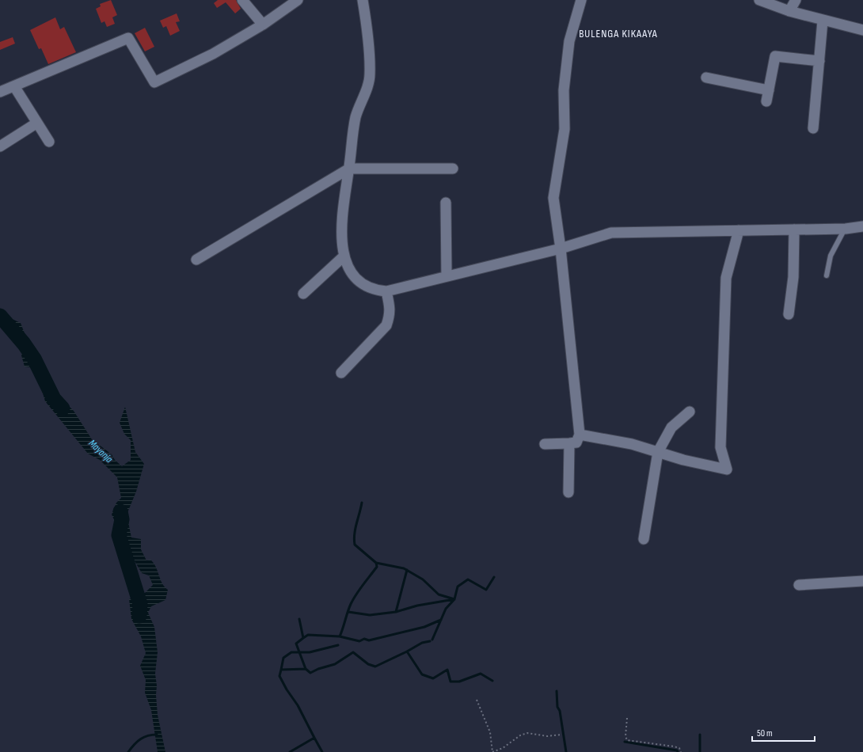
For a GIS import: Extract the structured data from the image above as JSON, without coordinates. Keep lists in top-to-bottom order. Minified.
{"districts":["BULENGA KIKAAYA"],"water":["Mayanja"],"scale_bar":"50 m"}
